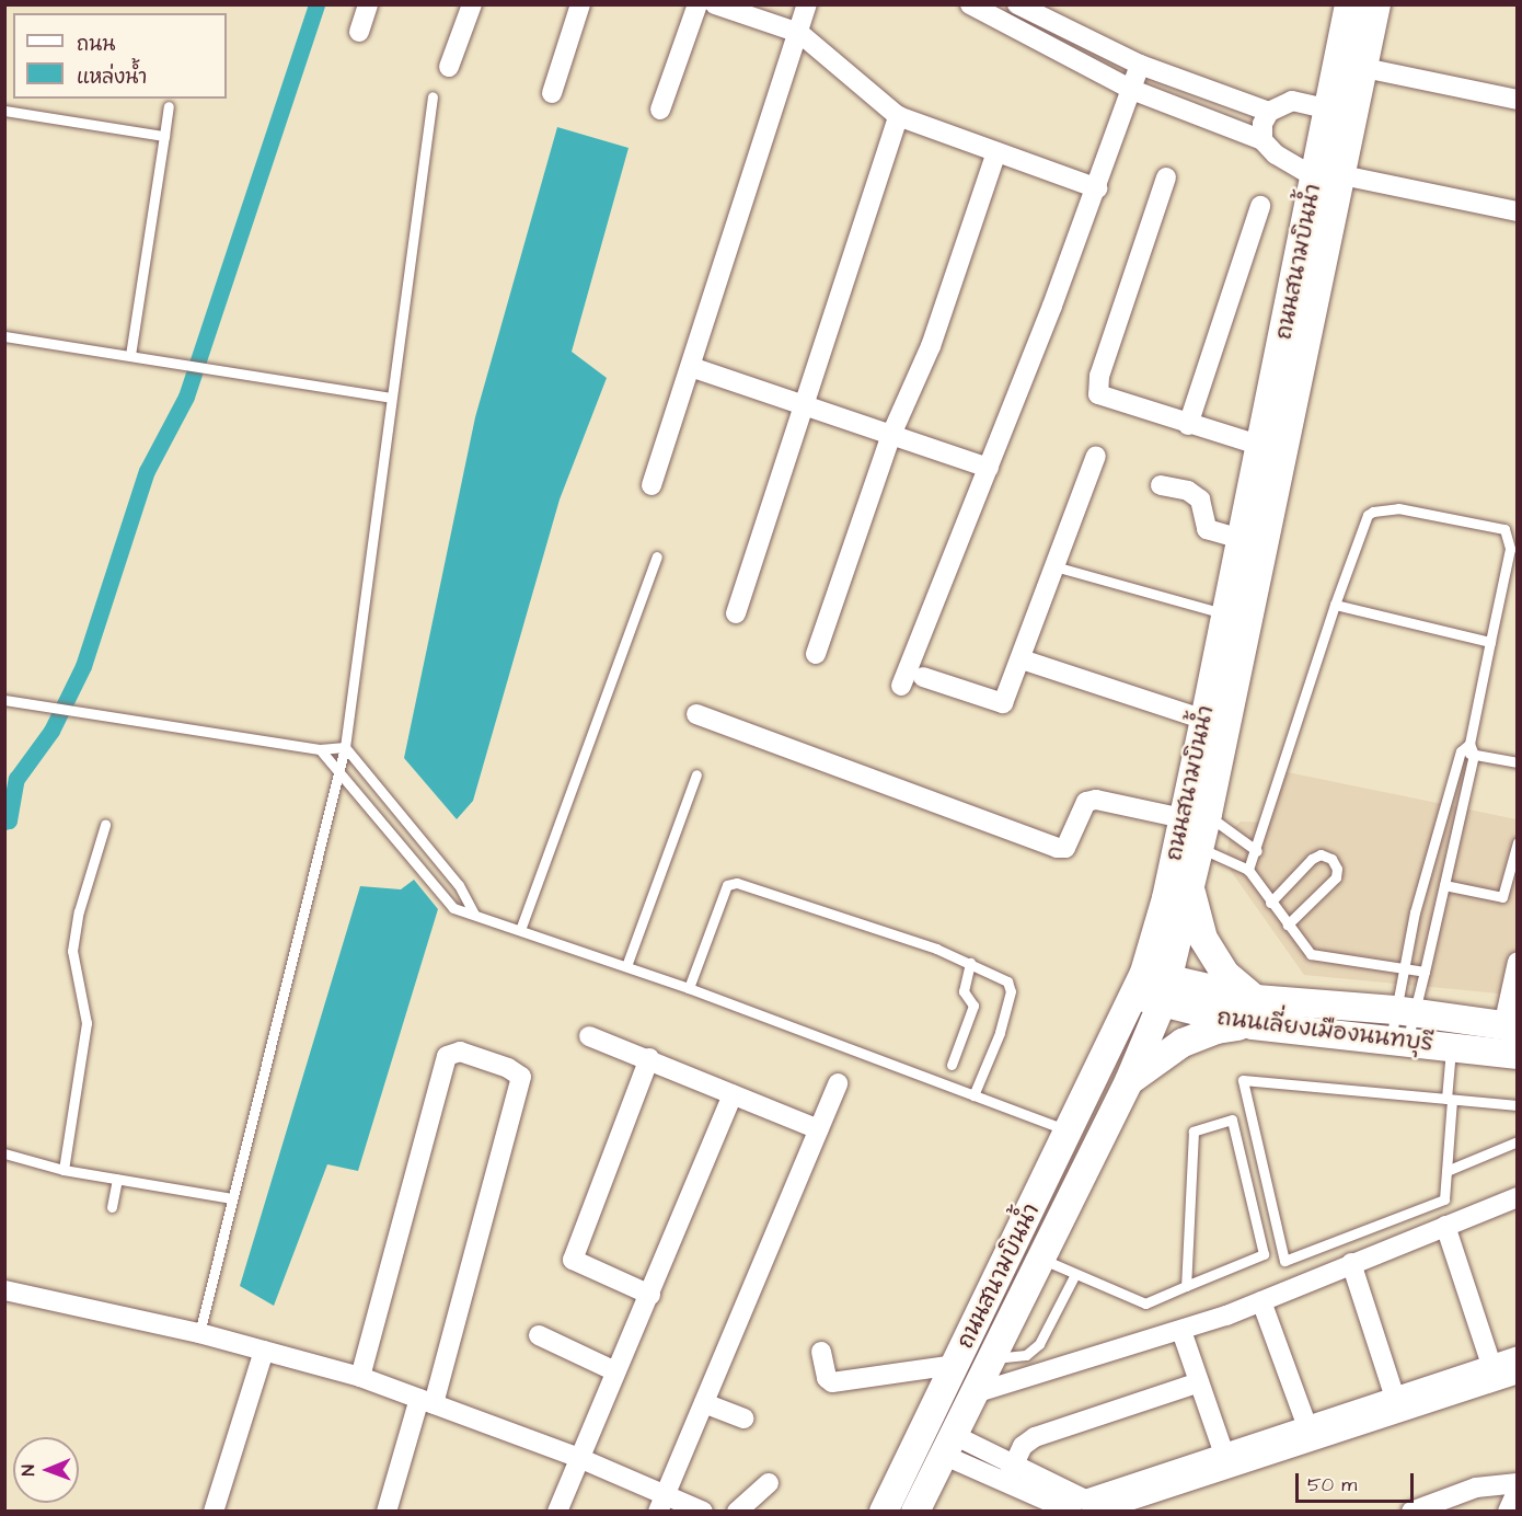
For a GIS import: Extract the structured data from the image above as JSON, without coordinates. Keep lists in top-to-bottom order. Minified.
{"streets":{"main road":["ถนนสนามบินน้ำ","ถนนเลี่ยงเมืองนนทบุรี"]},"crossings":[["ถนนสนามบินน้ำ","ถนนเลี่ยงเมืองนนทบุรี"]],"legend":["ถนน","แหล่งน้ำ"],"scale_bar":"50 m","north":"left"}
